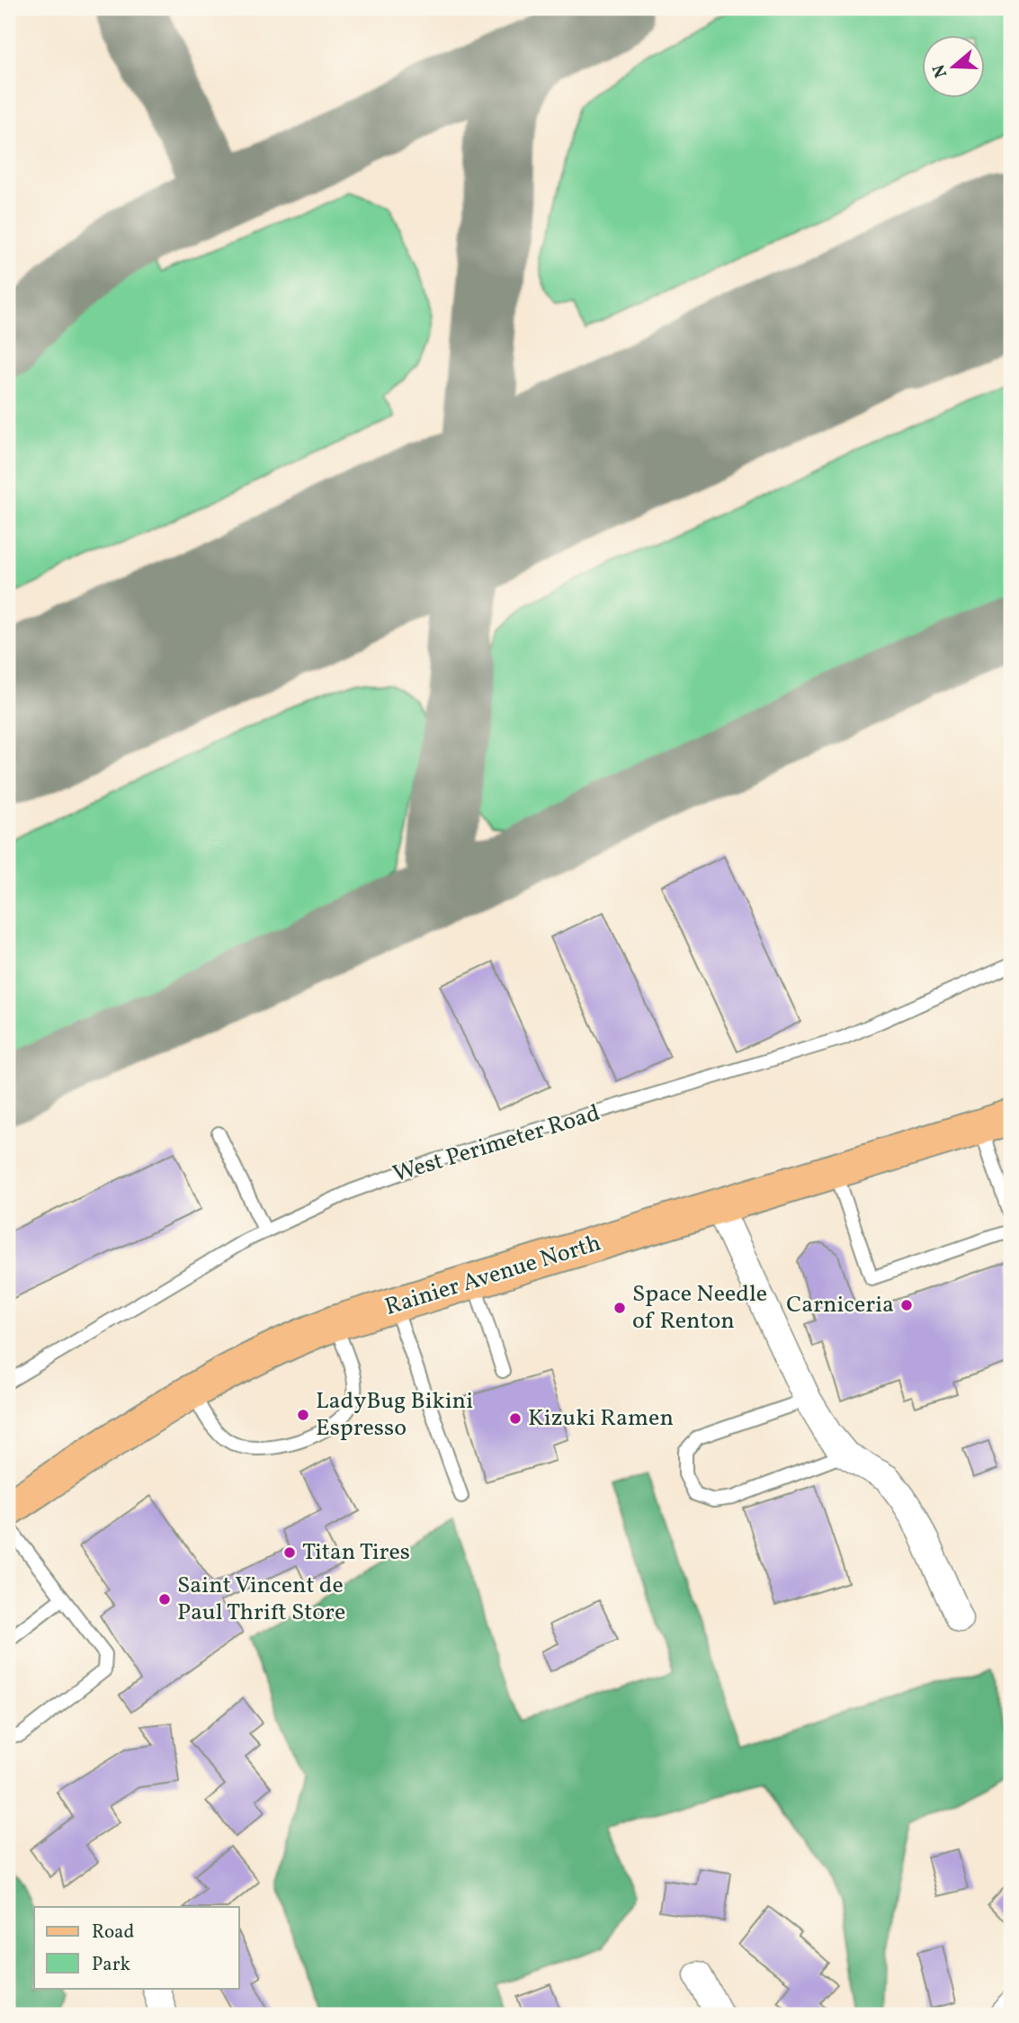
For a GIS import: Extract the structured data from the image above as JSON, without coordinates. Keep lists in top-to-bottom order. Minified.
{"streets":{"main road":["Rainier Avenue North"],"lane":["West Perimeter Road"]},"places":["Carniceria","Space Needle of Renton","LadyBug Bikini Espresso","Kizuki Ramen","Titan Tires","Saint Vincent de Paul Thrift Store"],"legend":["Road","Park"],"north":"left"}
